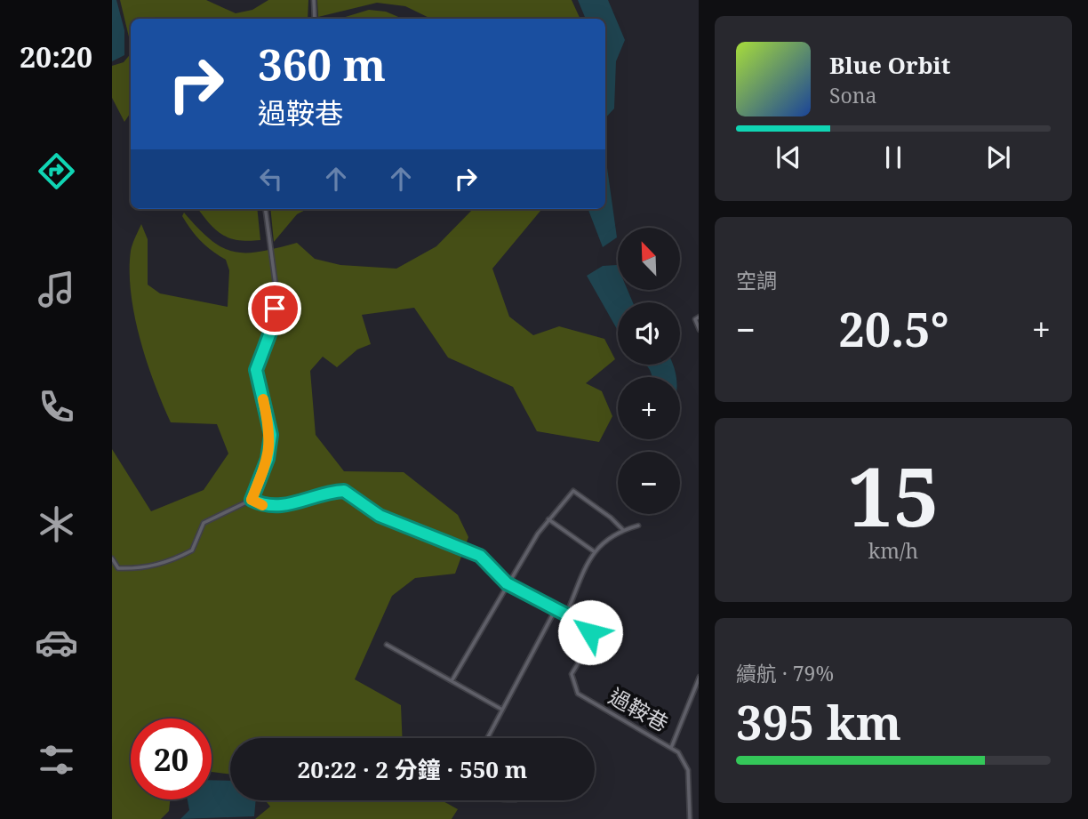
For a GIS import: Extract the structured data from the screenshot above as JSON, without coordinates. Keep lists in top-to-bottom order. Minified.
{"streets":{"lane":["過鞍巷"]},"north":"top left","page":{"tabs":"20:20","turn":["360 m","過鞍巷"],"song":["Blue Orbit","Sona"],"tile":["空調",["15","km/h"],["續航 · 79%","395 km"]],"map_buttons":["+","−"],"heat":["−","20.5°","+"],"limit":"20","trip":"20:22 · 2 分鐘 · 550 m"}}
